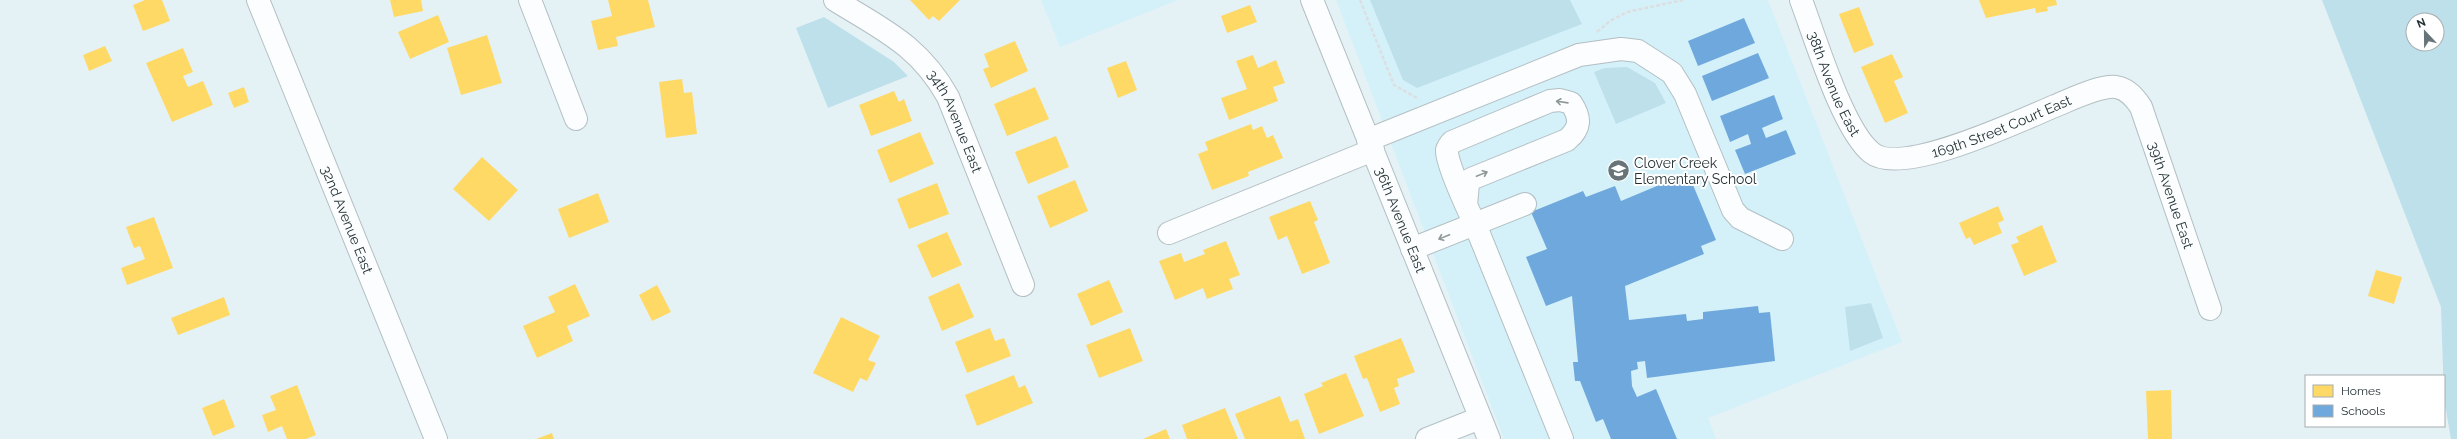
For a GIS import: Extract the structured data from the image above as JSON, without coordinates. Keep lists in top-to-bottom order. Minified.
{"streets":{"street":["38th Avenue East","34th Avenue East","169th Street Court East","39th Avenue East","32nd Avenue East","36th Avenue East"]},"crossings":[["38th Avenue East","169th Street Court East"],["169th Street Court East","39th Avenue East"]],"places":{"school or university":["Clover Creek Elementary School"]},"legend":["Homes","Schools"],"north":"top"}
